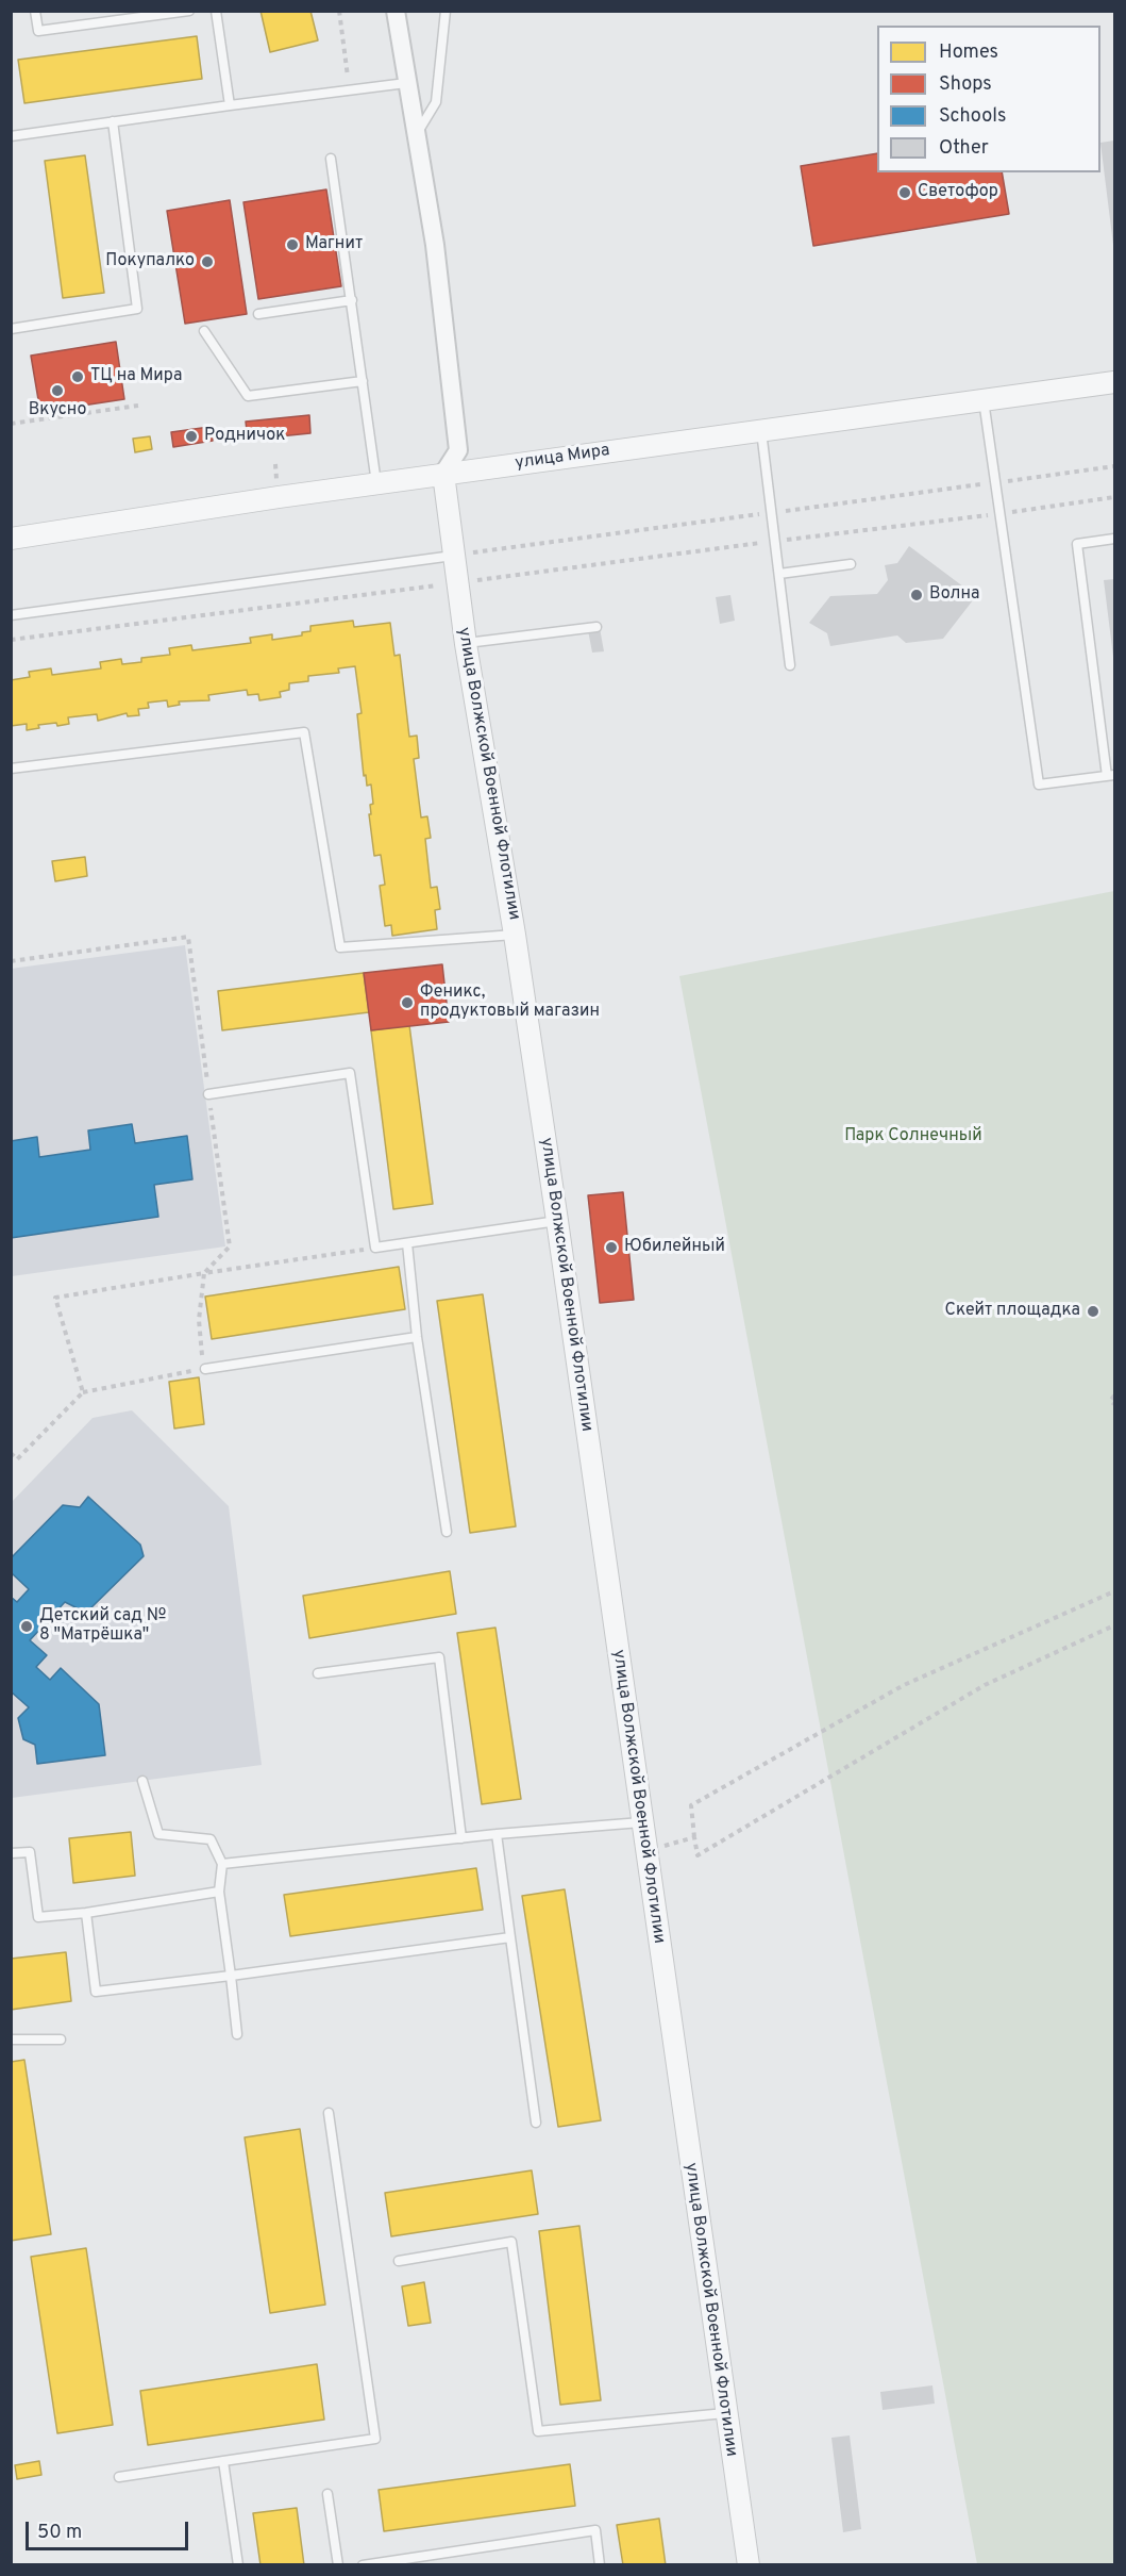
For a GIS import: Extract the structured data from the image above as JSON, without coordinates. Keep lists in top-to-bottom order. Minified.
{"streets":{"street":["улица Мира","улица Волжской Военной Флотилии"]},"crossings":[["улица Мира","улица Волжской Военной Флотилии"]],"parks":["Парк Солнечный"],"places":["Светофор","Магнит","Покупалко","ТЦ на Мира","Вкусно","Родничок","Волна","Феникс, продуктовый магазин","Юбилейный","Скейт площадка","Детский сад № 8 \"Матрёшка\""],"legend":["Homes","Shops","Schools","Other"],"scale_bar":"50 m"}
